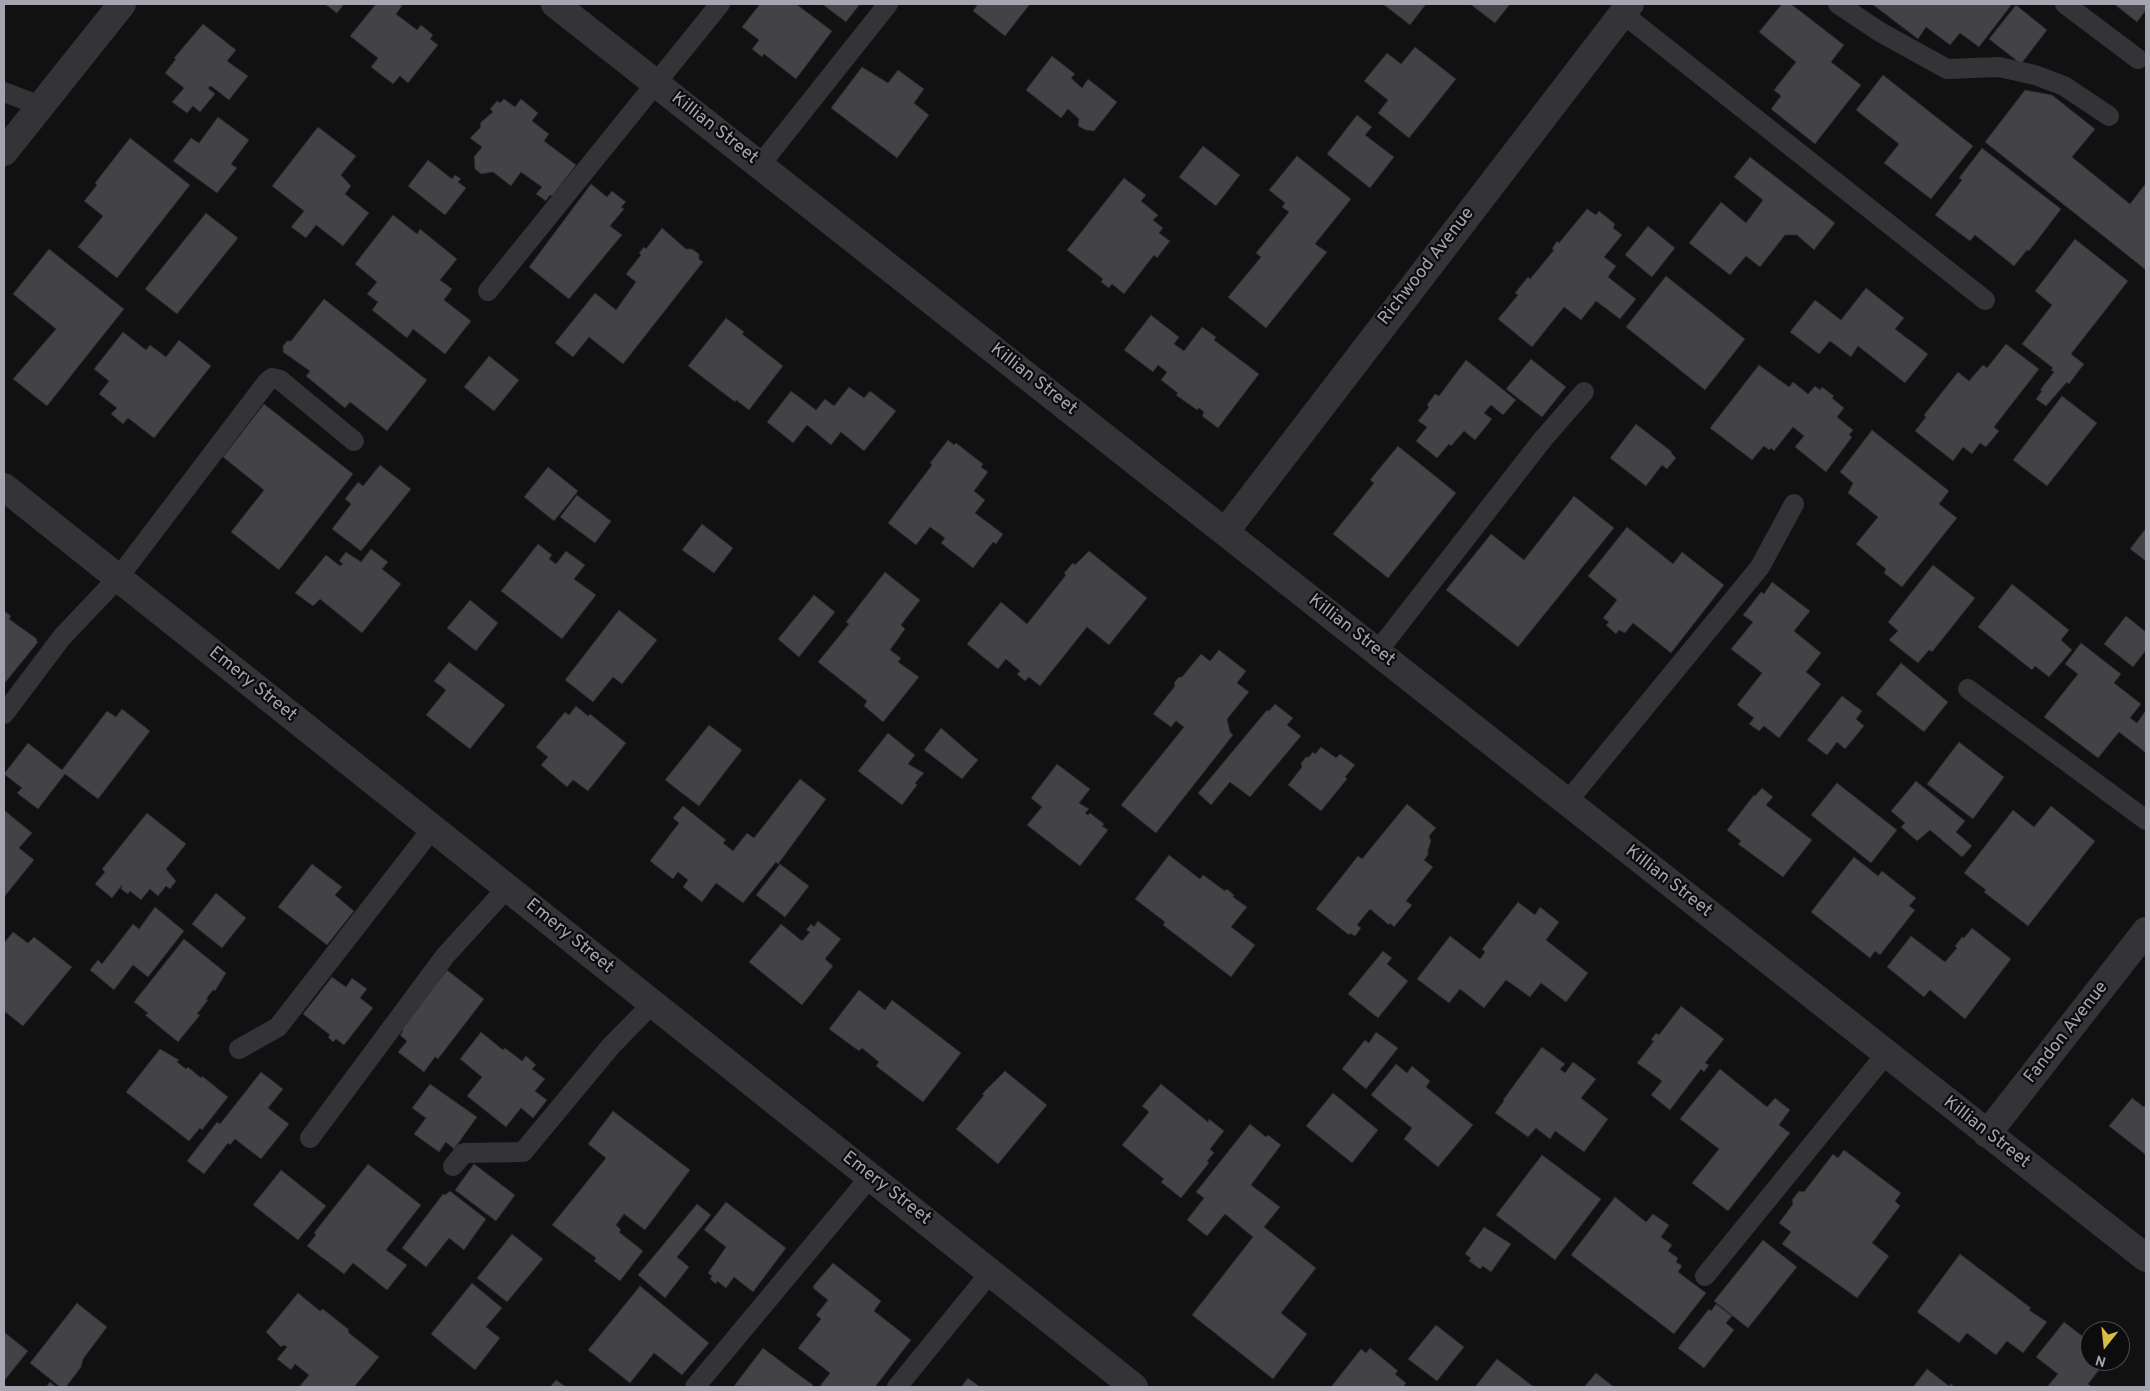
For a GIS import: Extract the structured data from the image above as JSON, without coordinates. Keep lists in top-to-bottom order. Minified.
{"streets":{"street":["Killian Street","Richwood Avenue","Emery Street","Fandon Avenue"]},"crossings":[["Killian Street","Richwood Avenue"],["Killian Street","Fandon Avenue"]],"north":"bottom"}
